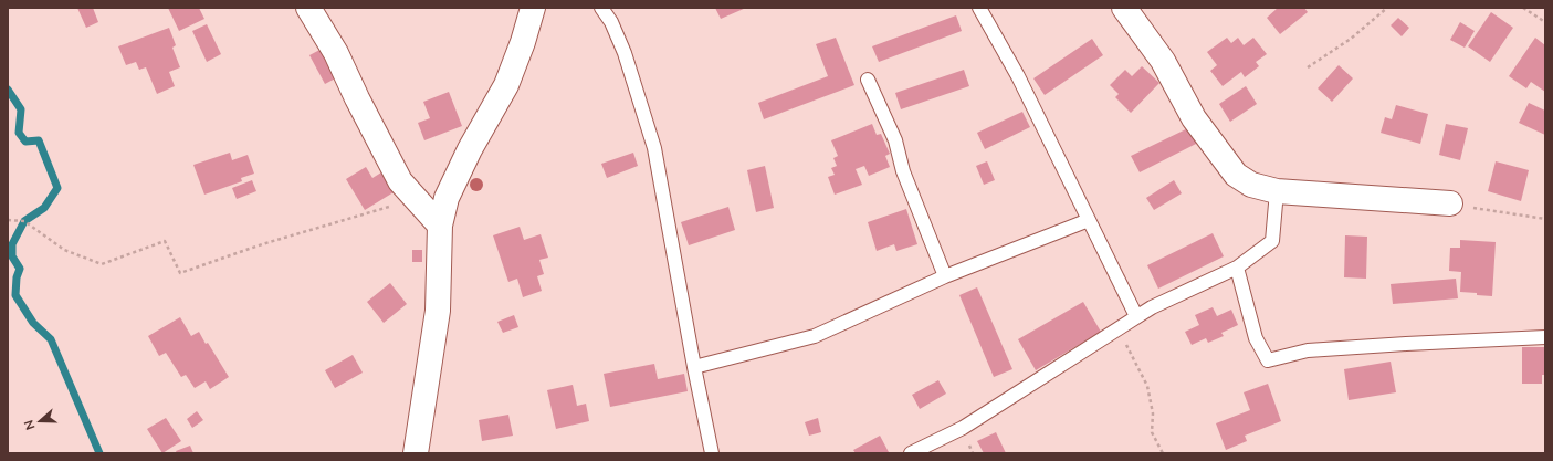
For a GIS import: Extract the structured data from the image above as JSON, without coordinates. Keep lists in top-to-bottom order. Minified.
{"north":"left"}
